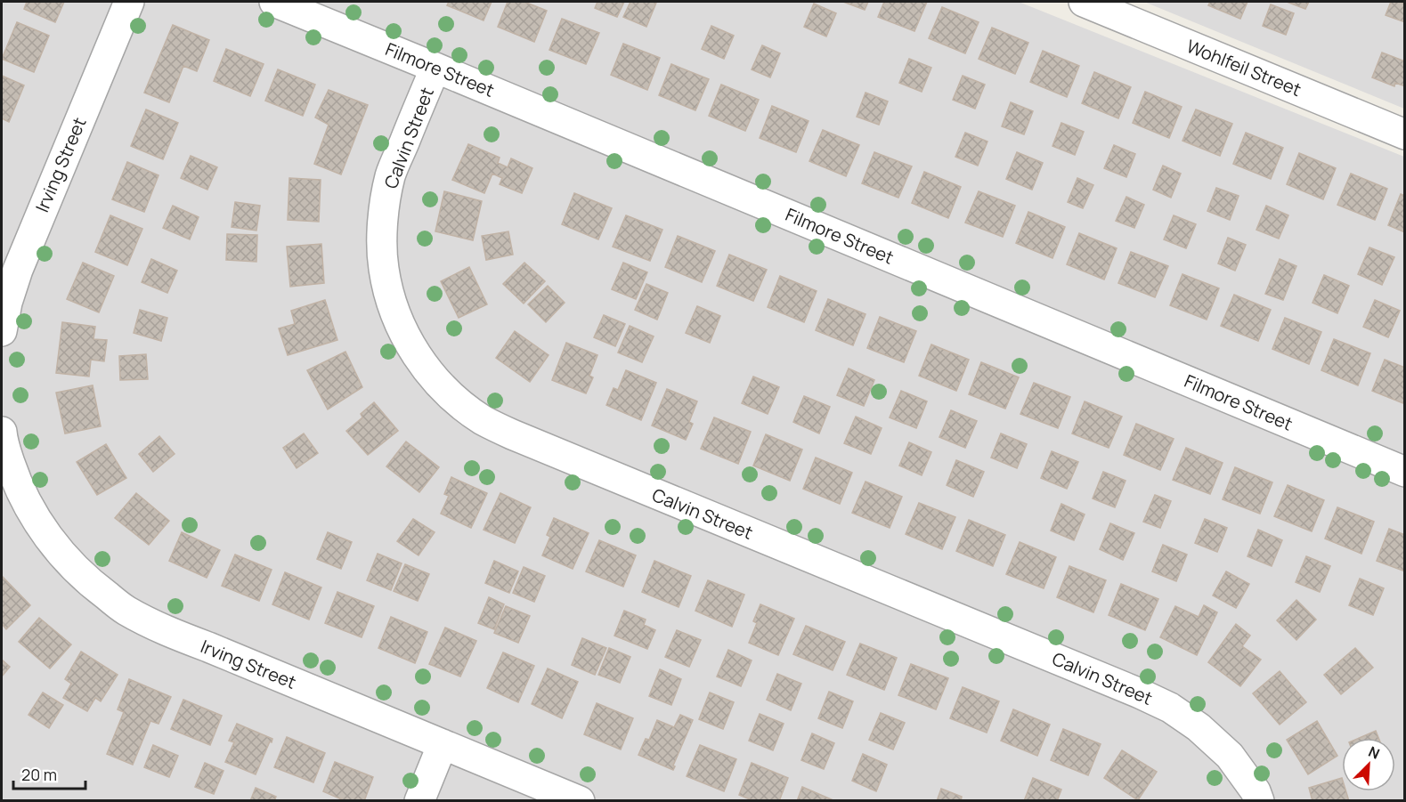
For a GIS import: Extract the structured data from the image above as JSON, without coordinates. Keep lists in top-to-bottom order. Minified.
{"streets":{"street":["Wohlfeil Street","Filmore Street","Calvin Street","Irving Street"]},"crossings":[["Filmore Street","Calvin Street"]],"scale_bar":"20 m","north":"top right"}
